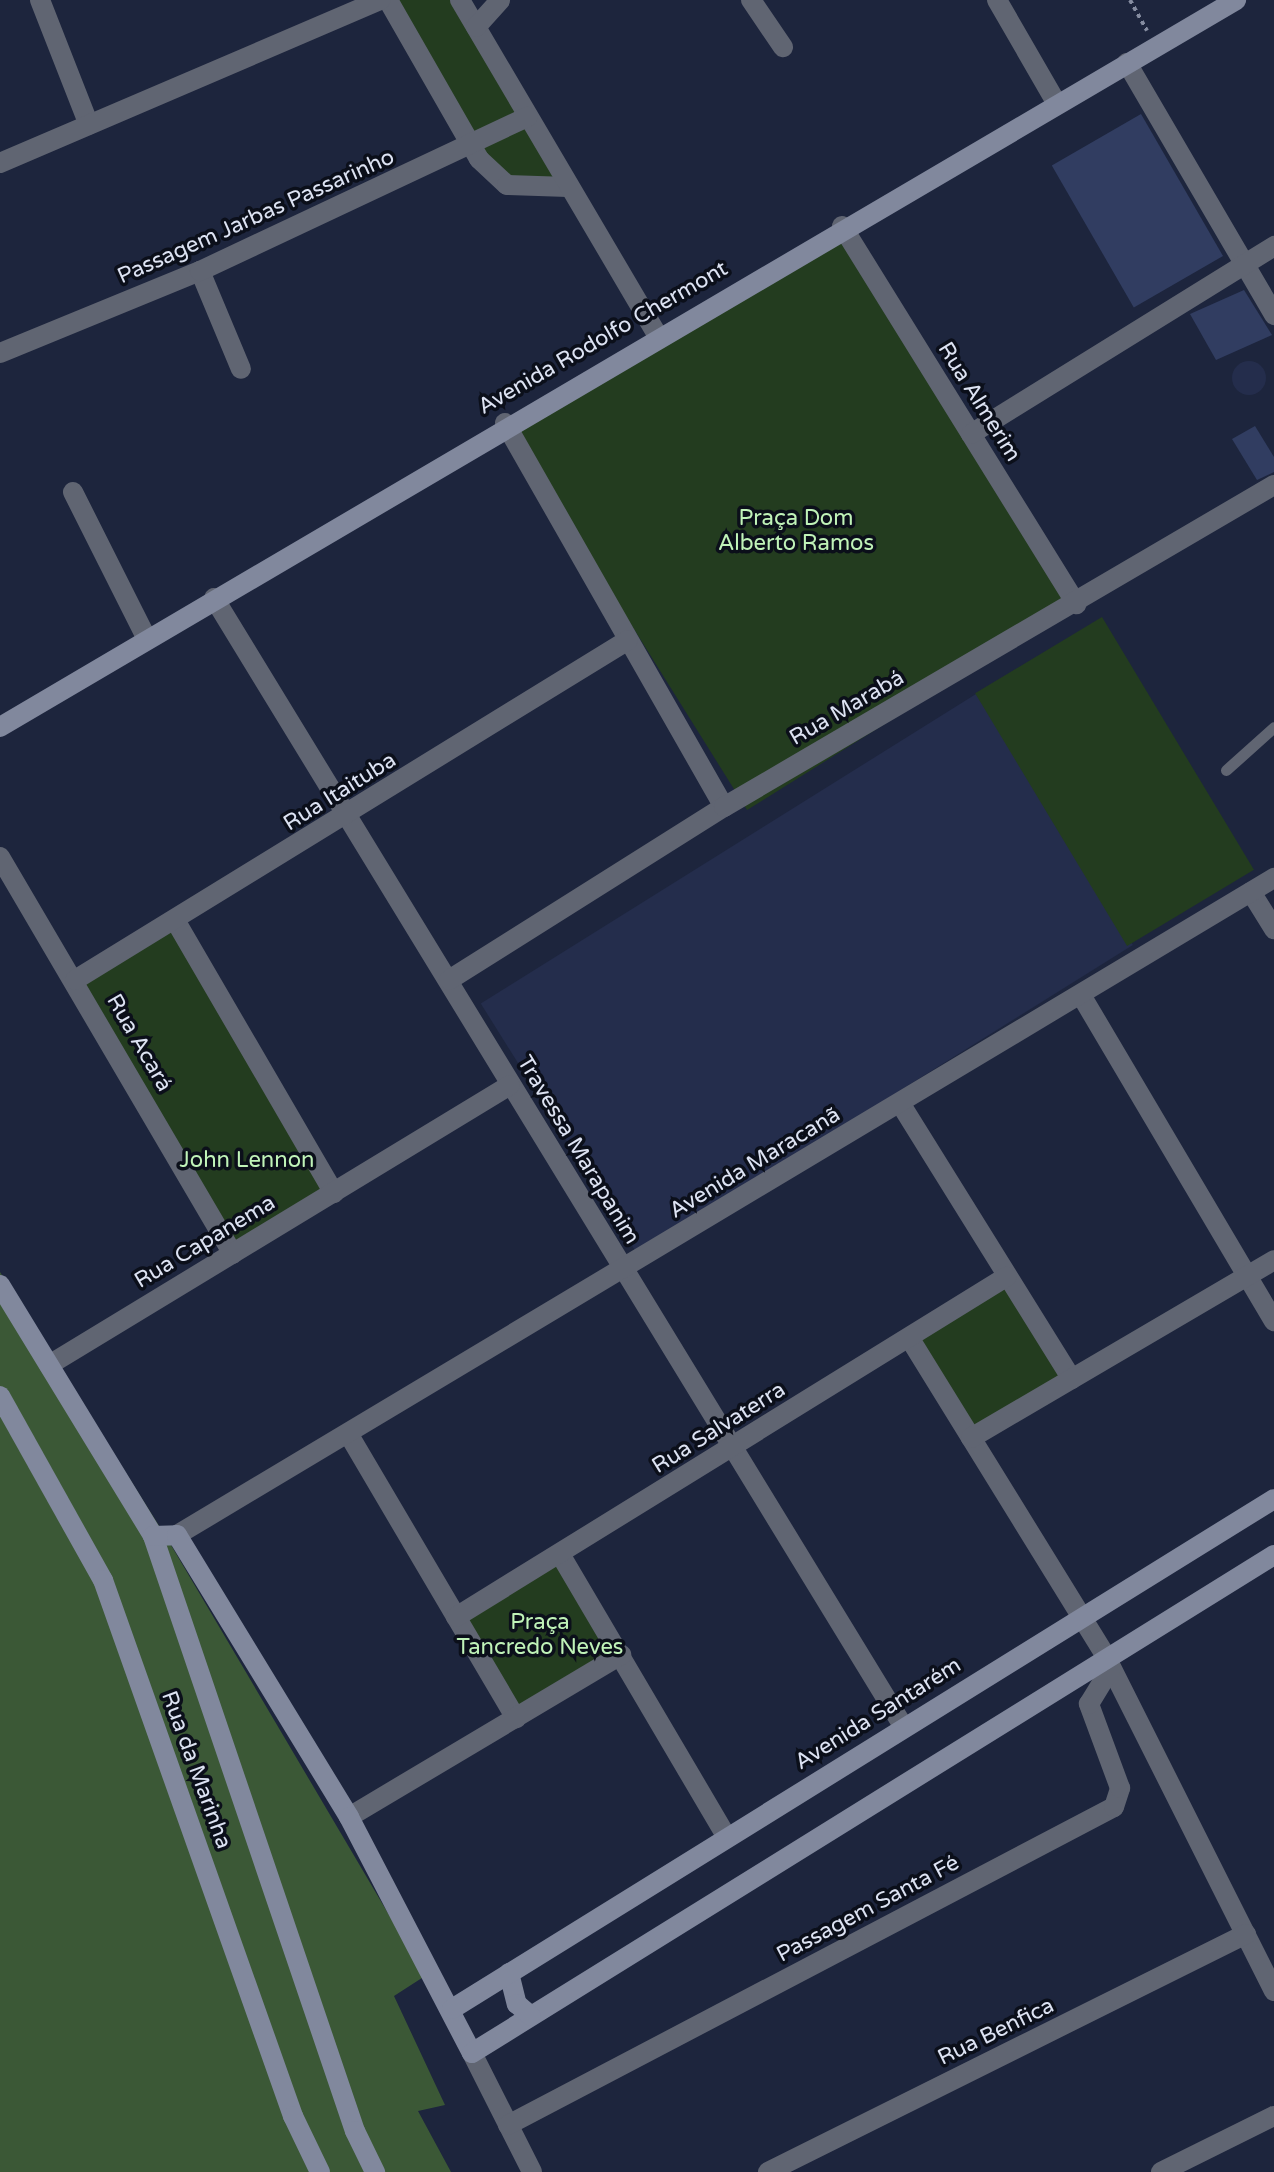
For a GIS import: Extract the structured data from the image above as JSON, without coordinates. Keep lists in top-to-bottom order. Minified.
{"streets":{"main road":["Avenida Rodolfo Chermont","Avenida Santarém","Rua da Marinha"],"street":["Passagem Jarbas Passarinho","Rua Almerim","Rua Marabá","Rua Itaituba","Rua Acará","Travessa Marapanim","Avenida Maracanã","Rua Capanema","Rua Salvaterra","Passagem Santa Fé","Rua Benfica"]},"crossings":[["Avenida Rodolfo Chermont","Rua Almerim"],["Avenida Rodolfo Chermont","Travessa Marapanim"],["Rua Almerim","Rua Marabá"],["Rua Marabá","Travessa Marapanim"],["Rua Itaituba","Rua Acará"],["Rua Itaituba","Travessa Marapanim"],["Rua Acará","Rua Capanema"],["Travessa Marapanim","Avenida Maracanã"],["Travessa Marapanim","Rua Capanema"],["Travessa Marapanim","Rua Salvaterra"],["Travessa Marapanim","Avenida Santarém"],["Rua Capanema","Rua da Marinha"]],"parks":["Praça Dom Alberto Ramos","John Lennon","Praça Tancredo Neves"]}
